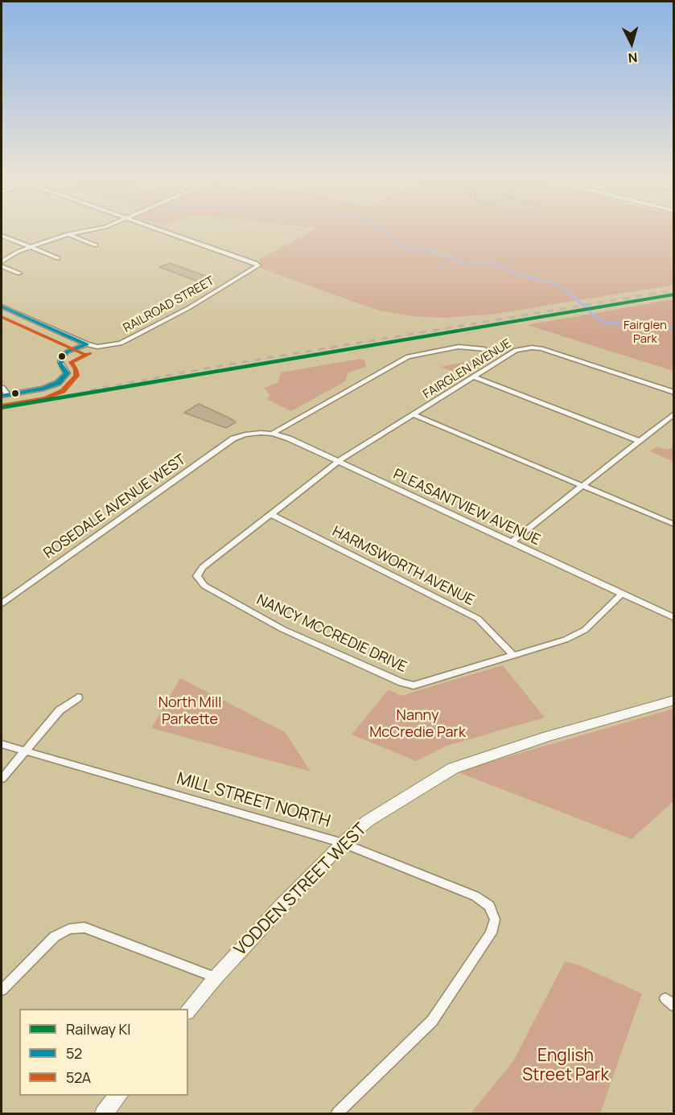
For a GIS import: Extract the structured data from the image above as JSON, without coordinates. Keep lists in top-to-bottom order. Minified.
{"streets":{"street":["RAILROAD STREET","FAIRGLEN AVENUE","ROSEDALE AVENUE WEST","PLEASANTVIEW AVENUE","HARMSWORTH AVENUE","NANCY MCCREDIE DRIVE","MILL STREET NORTH","VODDEN STREET WEST"]},"crossings":[["FAIRGLEN AVENUE","PLEASANTVIEW AVENUE"],["FAIRGLEN AVENUE","NANCY MCCREDIE DRIVE"],["ROSEDALE AVENUE WEST","PLEASANTVIEW AVENUE"],["PLEASANTVIEW AVENUE","NANCY MCCREDIE DRIVE"],["HARMSWORTH AVENUE","NANCY MCCREDIE DRIVE"],["MILL STREET NORTH","VODDEN STREET WEST"]],"parks":["Fairglen Park","North Mill Parkette","Nanny McCredie Park","English Street Park"],"lines":["rail line KI","transit line 52","transit line 52A"],"legend":["Railway KI","52","52A"],"north":"bottom"}
